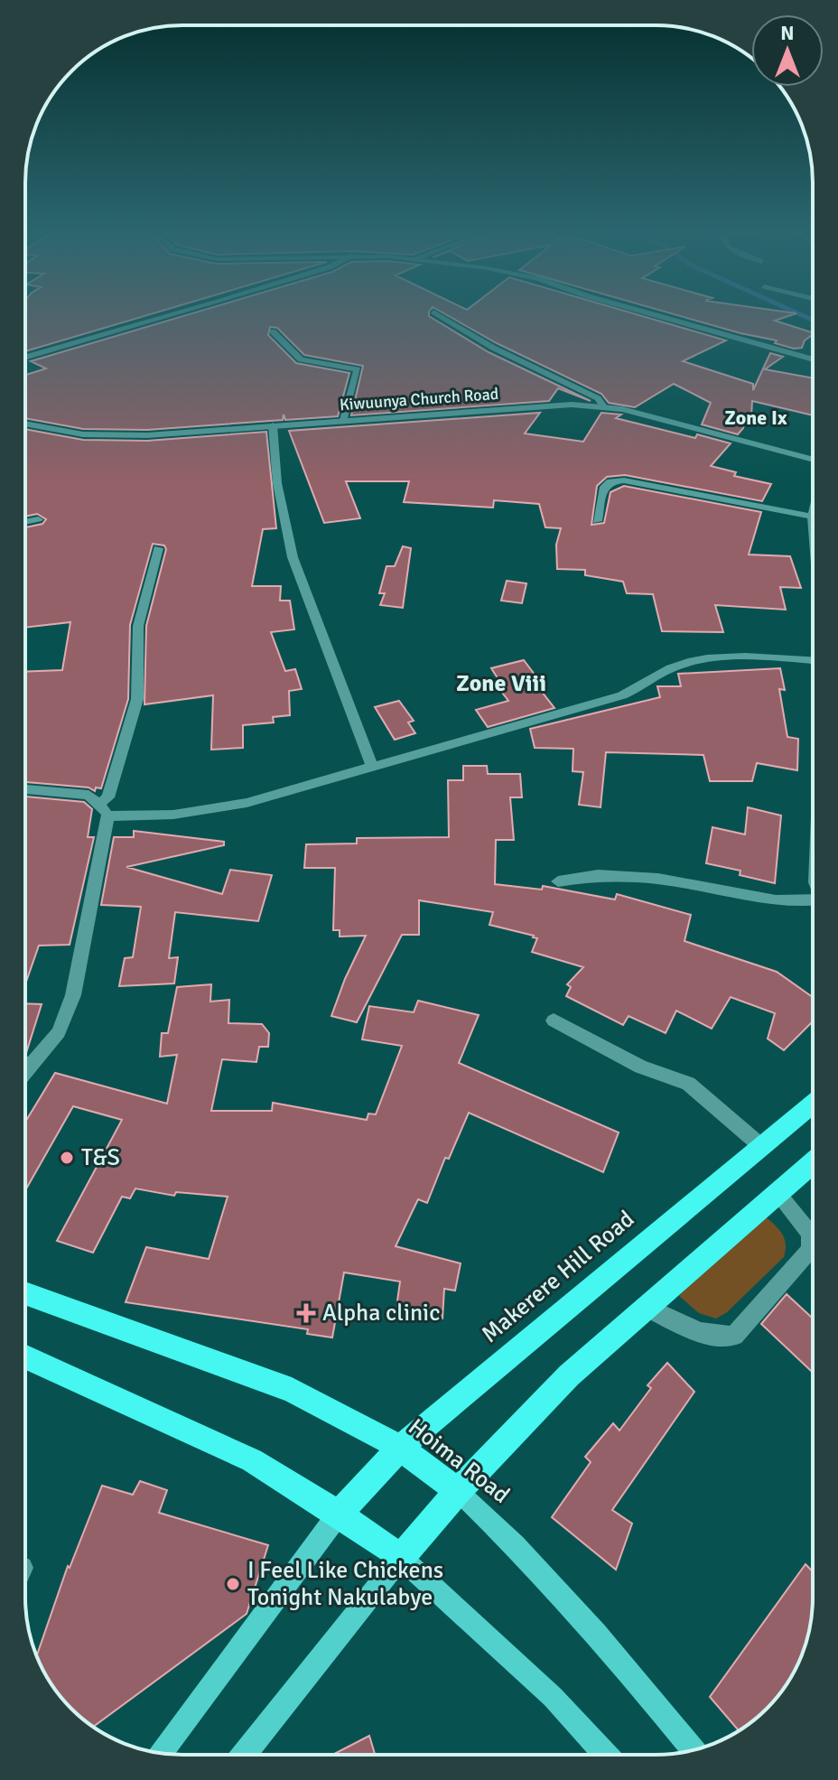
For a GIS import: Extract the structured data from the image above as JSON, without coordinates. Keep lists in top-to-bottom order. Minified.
{"streets":{"main road":["Makerere Hill Road","Hoima Road"],"street":["Kiwuunya Church Road"]},"crossings":[["Makerere Hill Road","Hoima Road"]],"districts":["Zone Ix","Zone Viii"],"places":{"other":["T&S","I Feel Like Chickens Tonight Nakulabye"],"health":["Alpha clinic"]},"north":"top"}
